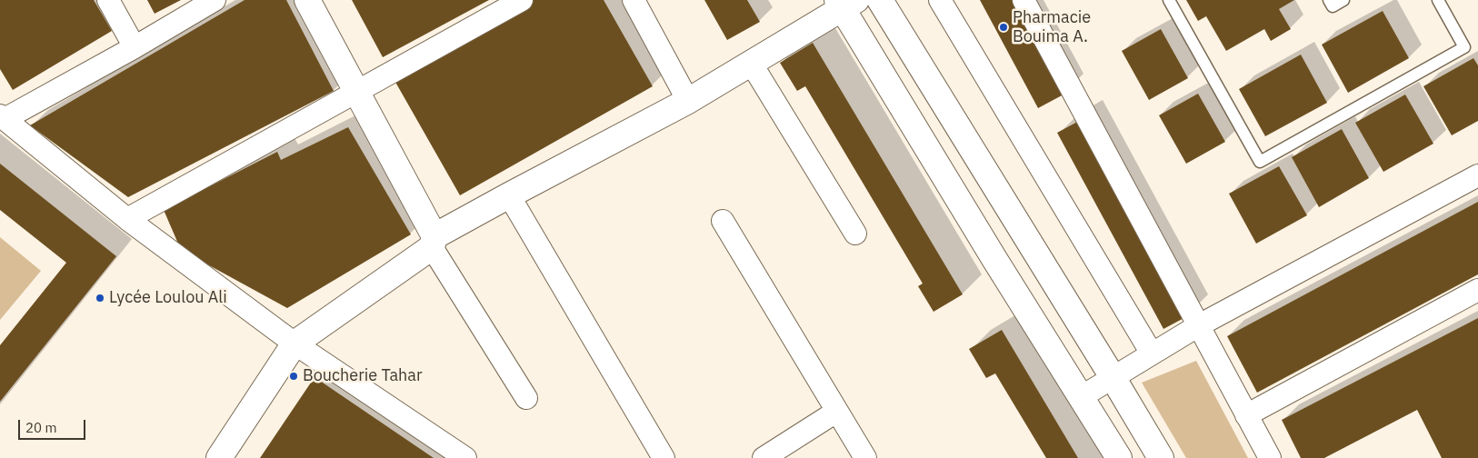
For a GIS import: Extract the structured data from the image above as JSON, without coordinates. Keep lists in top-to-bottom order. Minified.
{"places":["Pharmacie Bouima A.","Lycée Loulou Ali","Boucherie Tahar"],"scale_bar":"20 m"}
